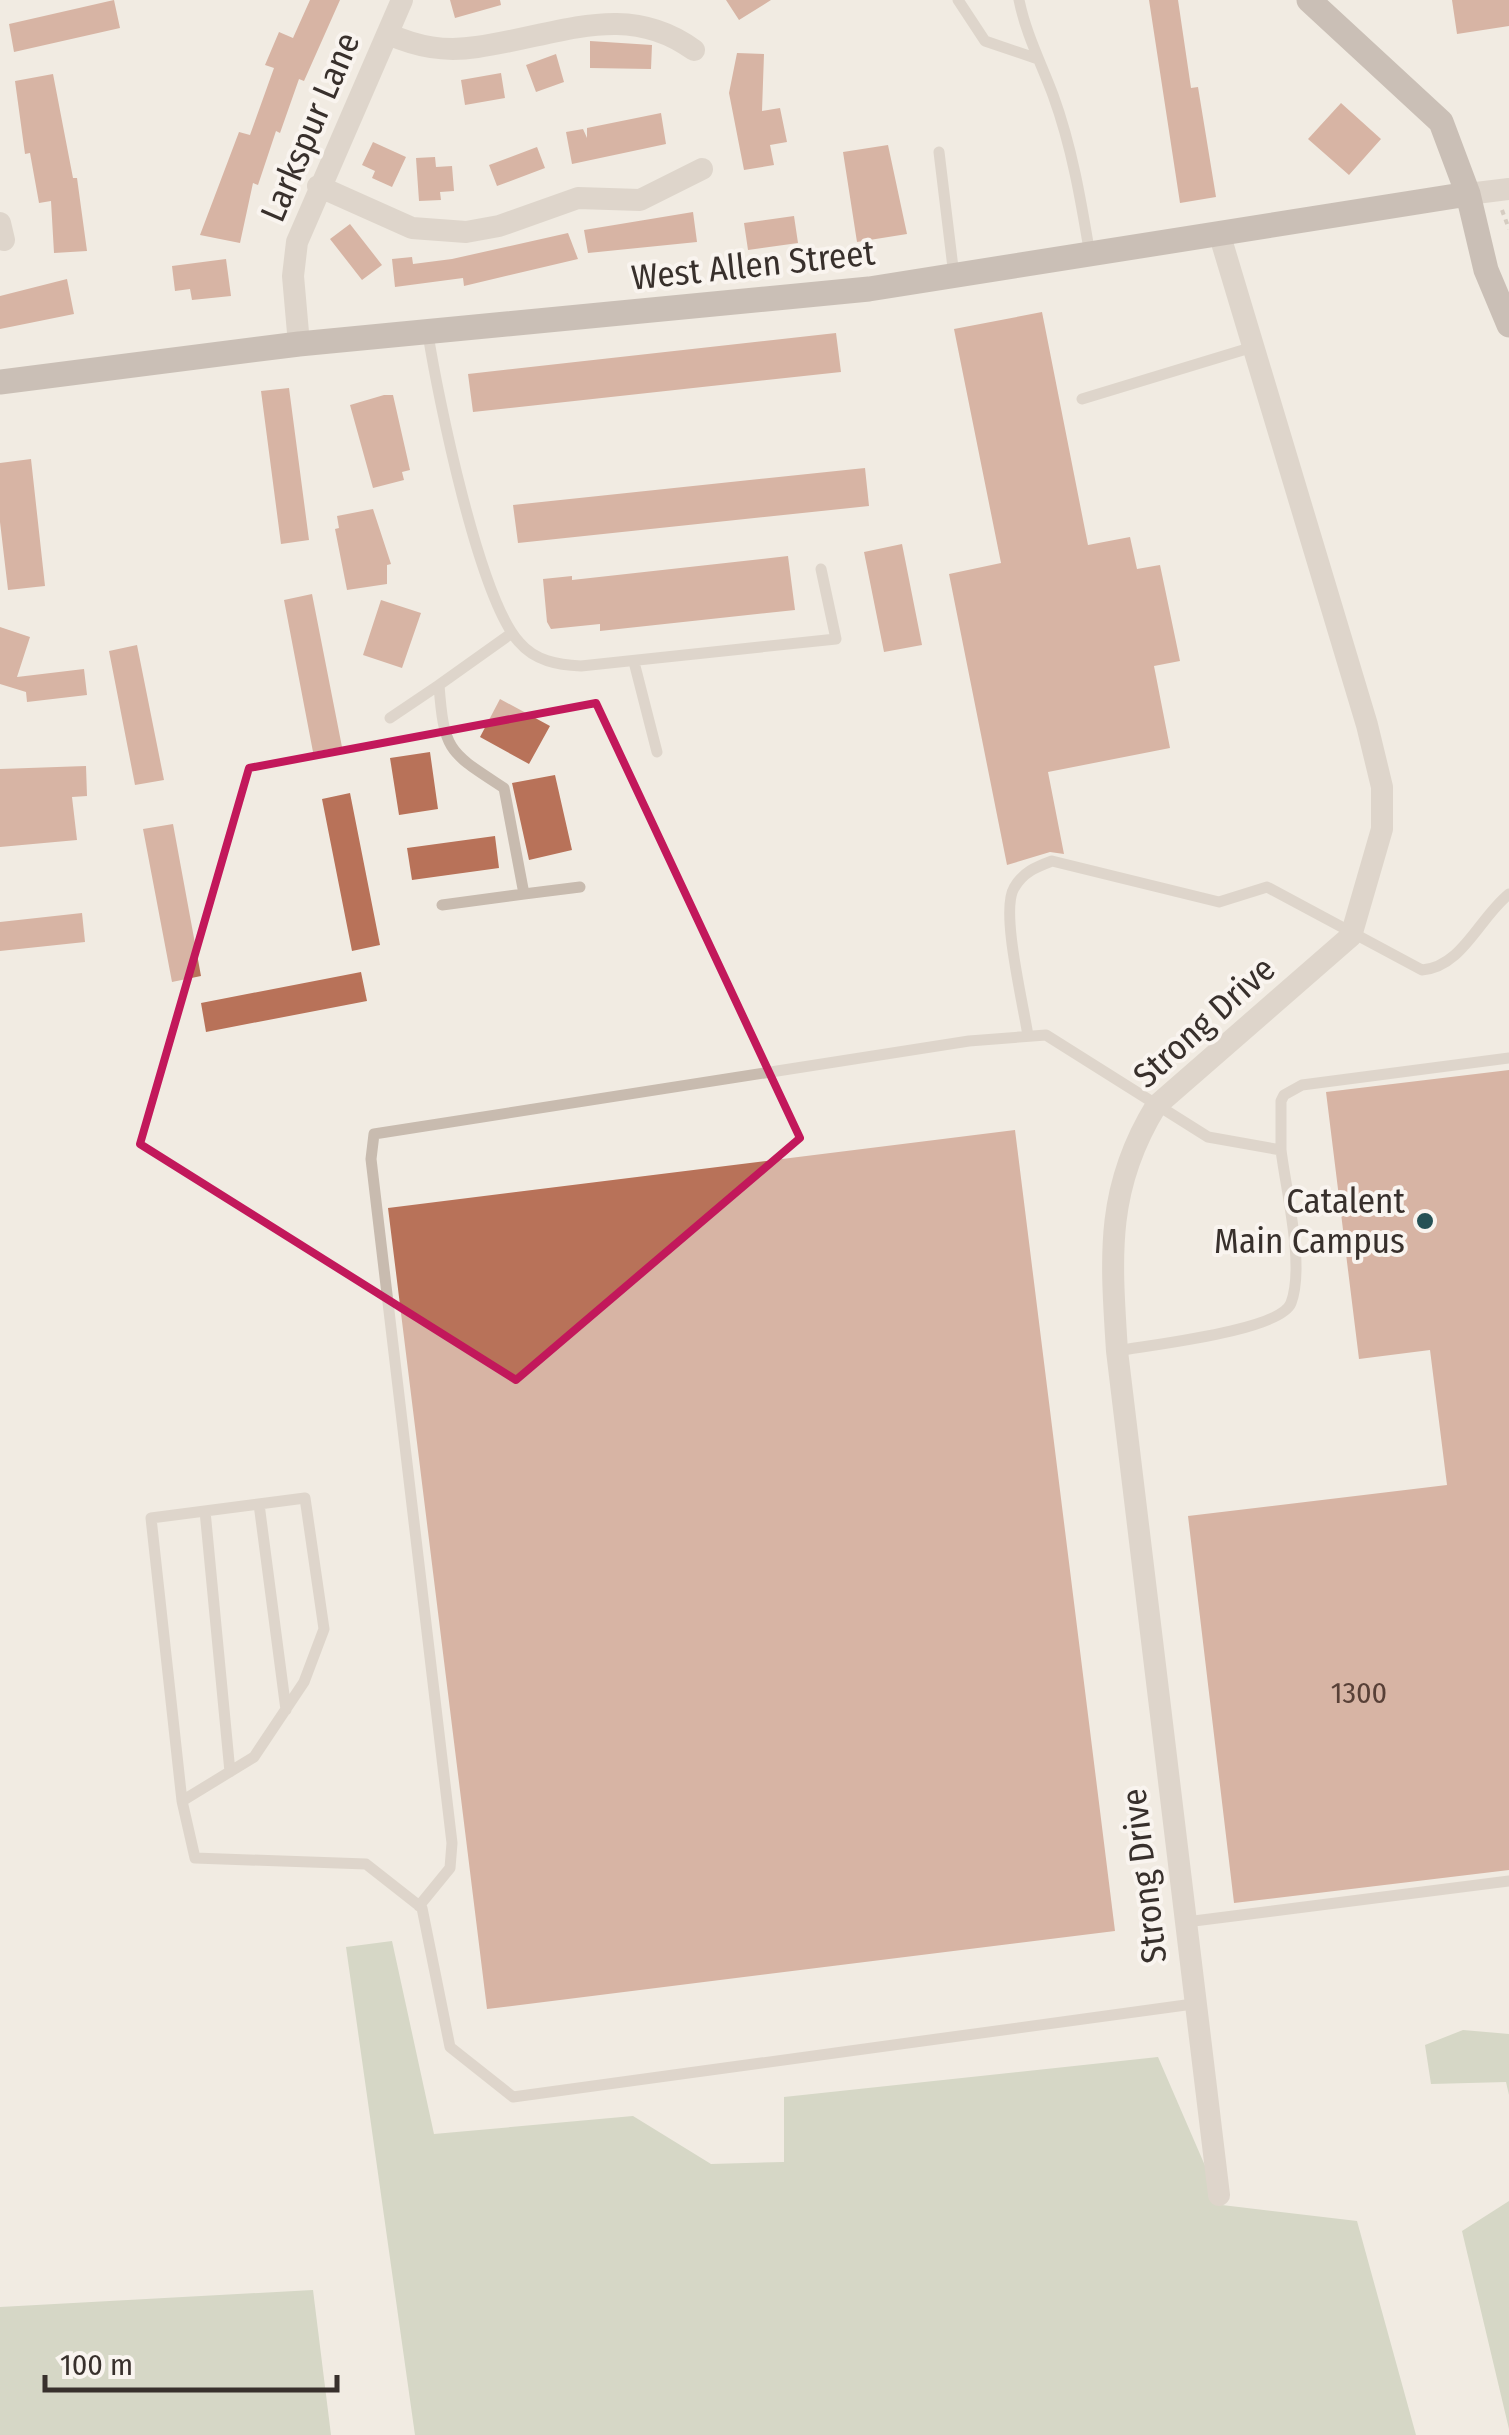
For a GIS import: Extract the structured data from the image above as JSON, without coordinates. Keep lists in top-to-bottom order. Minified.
{"streets":{"street":["Larkspur Lane","West Allen Street","Strong Drive"]},"crossings":[["Larkspur Lane","West Allen Street"]],"places":["Catalent Main Campus"],"house_numbers":["1300"],"scale_bar":"100 m"}
